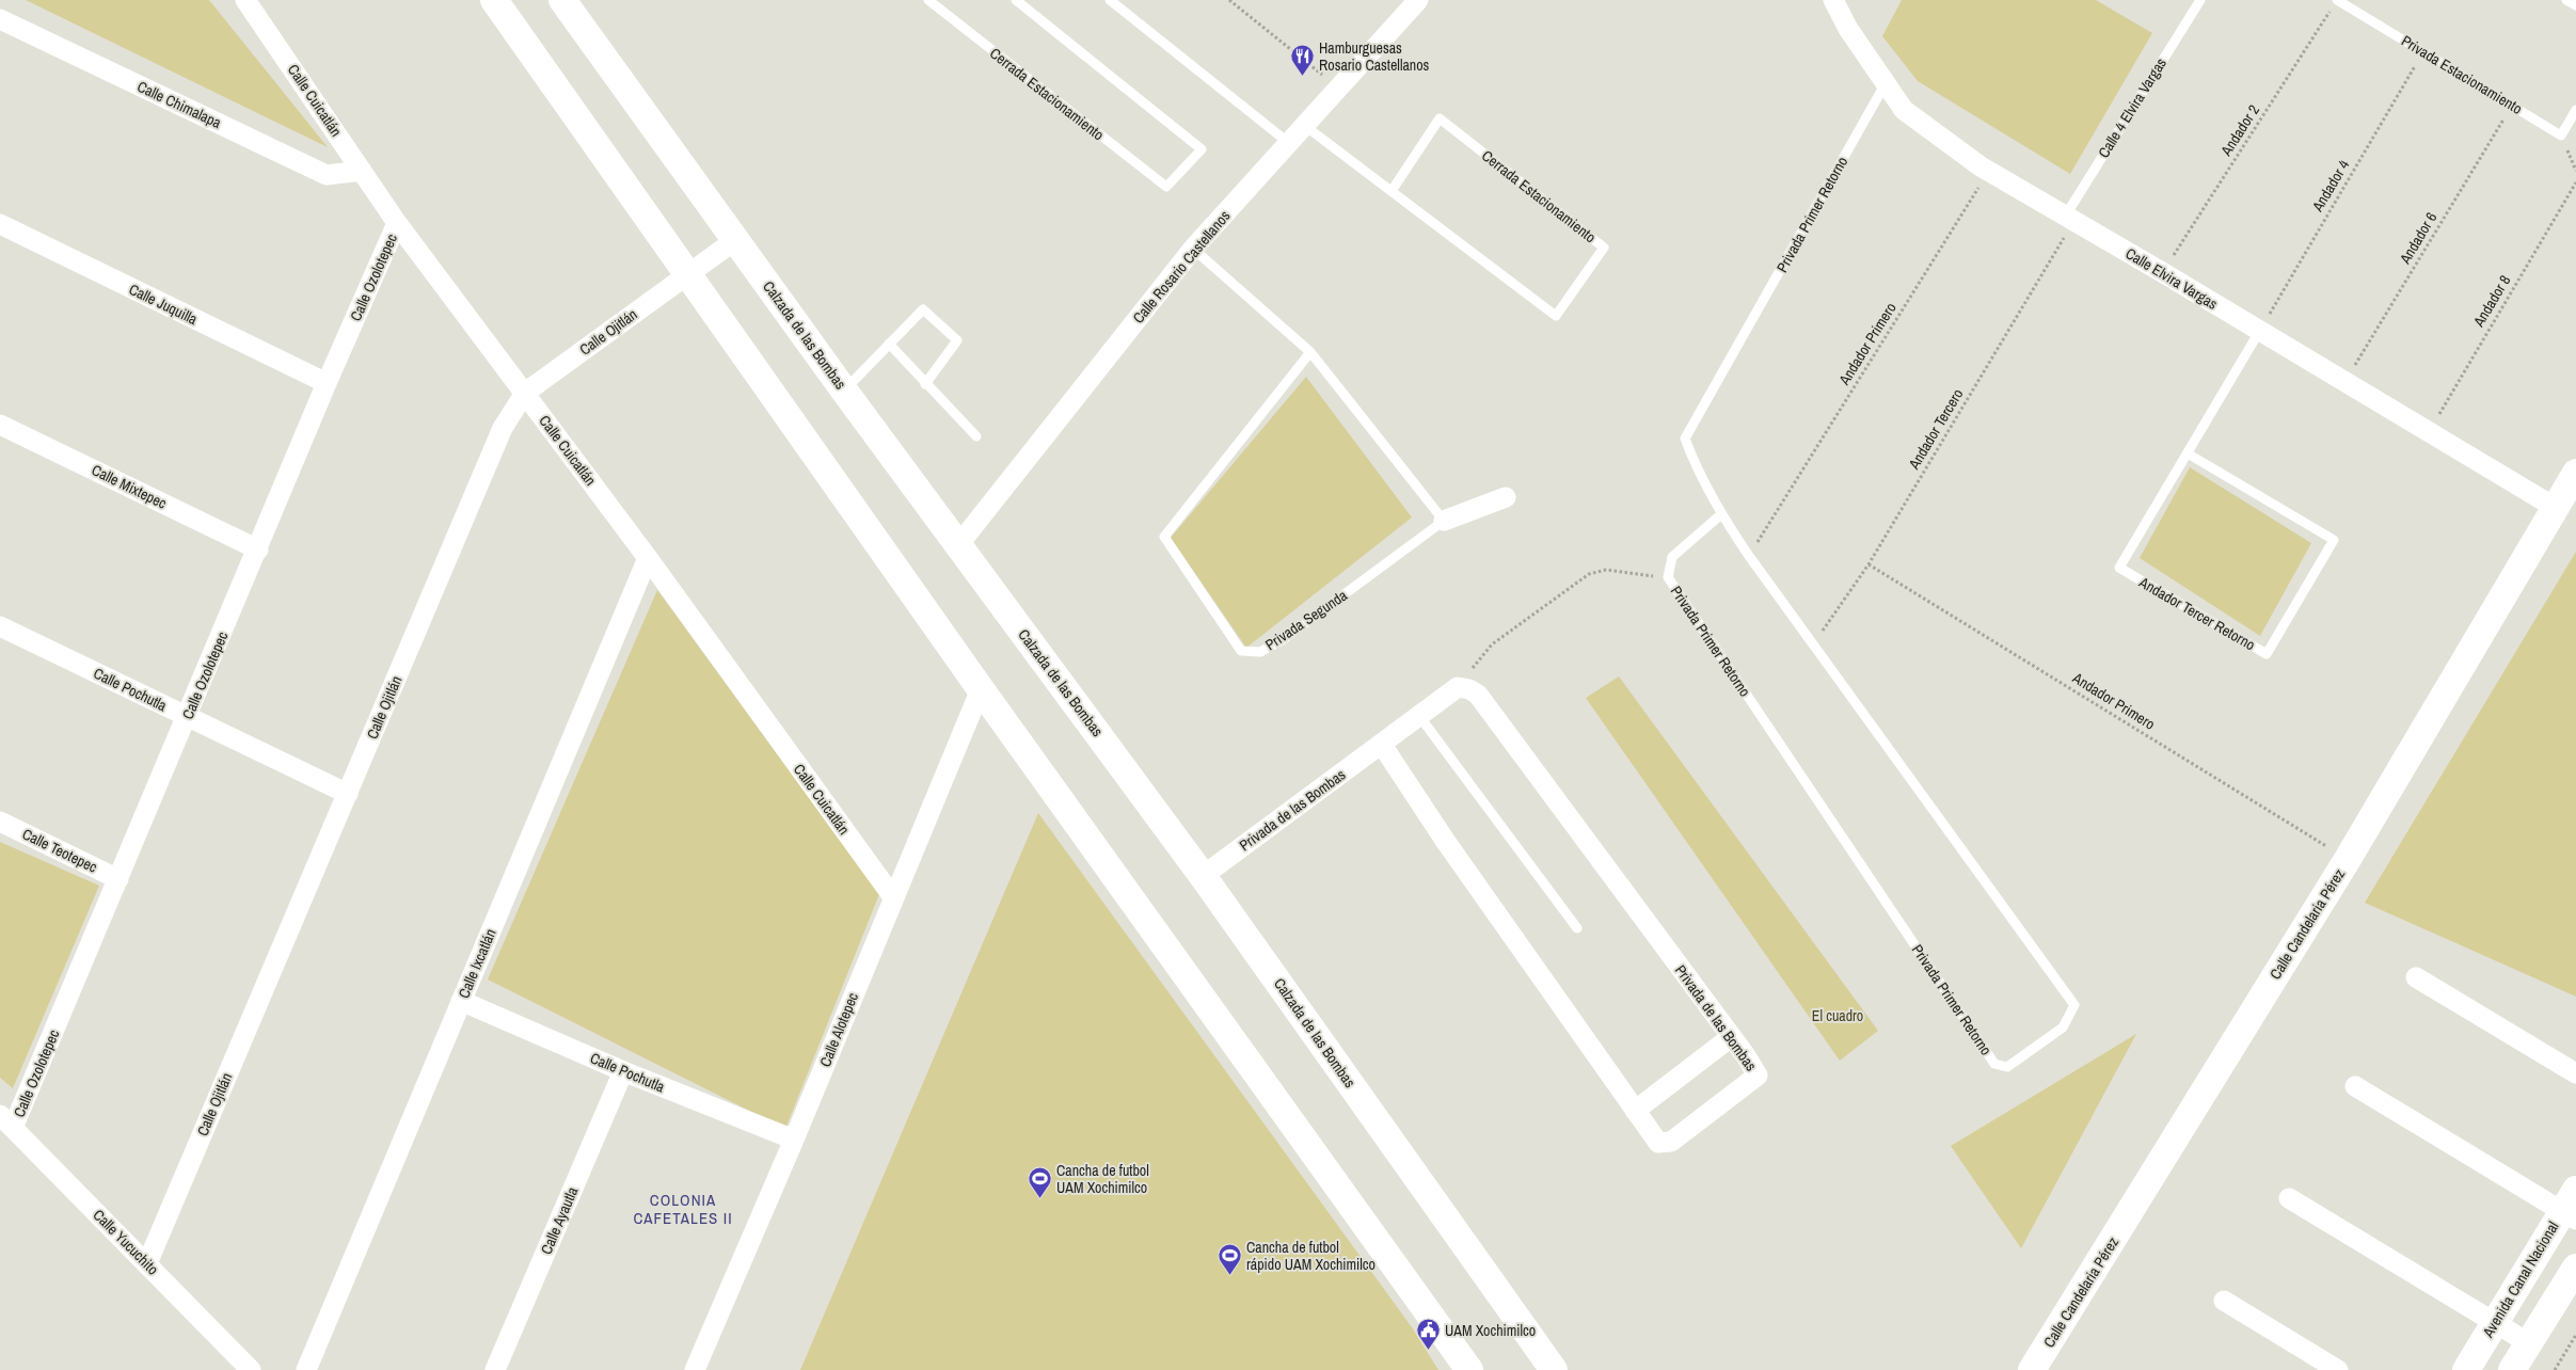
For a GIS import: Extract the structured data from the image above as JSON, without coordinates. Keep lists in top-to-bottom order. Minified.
{"streets":{"main road":["Calzada de las Bombas","Calle Candelaria Pérez","Avenida Canal Nacional"],"street":["Calle Cuicatlán","Calle Chimalapa","Calle Rosario Castellanos","Calle Ozolotepec","Calle Elvira Vargas","Calle Juquilla","Calle Ojitlán","Calle Mixtepec","Calle Pochutla","Privada de las Bombas","Calle Teotepec","Calle Ixcatlán","Calle Alotepec","Calle Ayautla","Calle Yucuchito"],"lane":["Privada Estacionamiento","Cerrada Estacionamiento","Calle 4 Elvira Vargas","Privada Primer Retorno","Andador Tercer Retorno","Privada Segunda"],"path":["Andador 2","Andador 4","Andador 6","Andador 8","Andador Primero","Andador Tercero"]},"crossings":[["Privada Estacionamiento","Andador 2"],["Privada Estacionamiento","Andador 4"],["Privada Estacionamiento","Andador 6"],["Cerrada Estacionamiento","Calle Rosario Castellanos"],["Calle Cuicatlán","Calle Chimalapa"],["Calle Cuicatlán","Calle Ozolotepec"],["Calle Cuicatlán","Calle Ojitlán"],["Calle Cuicatlán","Calle Ixcatlán"],["Calle Cuicatlán","Calle Alotepec"],["Calle 4 Elvira Vargas","Calle Elvira Vargas"],["Calle 4 Elvira Vargas","Andador Tercero"],["Andador 2","Calle Elvira Vargas"],["Andador 4","Calle Elvira Vargas"],["Andador 4","Andador Tercer Retorno"],["Privada Primer Retorno","Calle Elvira Vargas"],["Privada Primer Retorno","Andador Primero"],["Privada Primer Retorno","Andador Tercero"],["Andador 6","Calle Elvira Vargas"],["Calle Rosario Castellanos","Calzada de las Bombas"],["Calle Ozolotepec","Calle Juquilla"],["Calle Ozolotepec","Calle Mixtepec"],["Calle Ozolotepec","Calle Pochutla"],["Calle Ozolotepec","Calle Teotepec"],["Calle Ozolotepec","Calle Yucuchito"],["Calle Elvira Vargas","Andador 8"],["Calle Elvira Vargas","Andador Primero"],["Calle Elvira Vargas","Andador Tercero"],["Calle Elvira Vargas","Andador Tercer Retorno"],["Calle Elvira Vargas","Calle Candelaria Pérez"],["Calle Ojitlán","Calzada de las Bombas"],["Calle Ojitlán","Calle Pochutla"],["Calle Ojitlán","Calle Yucuchito"],["Calzada de las Bombas","Privada de las Bombas"],["Andador Primero","Andador Tercero"],["Andador Primero","Calle Candelaria Pérez"],["Calle Pochutla","Calle Ixcatlán"],["Calle Pochutla","Calle Alotepec"],["Calle Pochutla","Calle Ayautla"]],"districts":["COLONIA CAFETALES II"],"parks":["El cuadro"],"places":{"restaurant":["Hamburguesas Rosario Castellanos"],"sports":["Cancha de futbol UAM Xochimilco","Cancha de futbol rápido UAM Xochimilco"],"public building":["UAM Xochimilco"]}}
